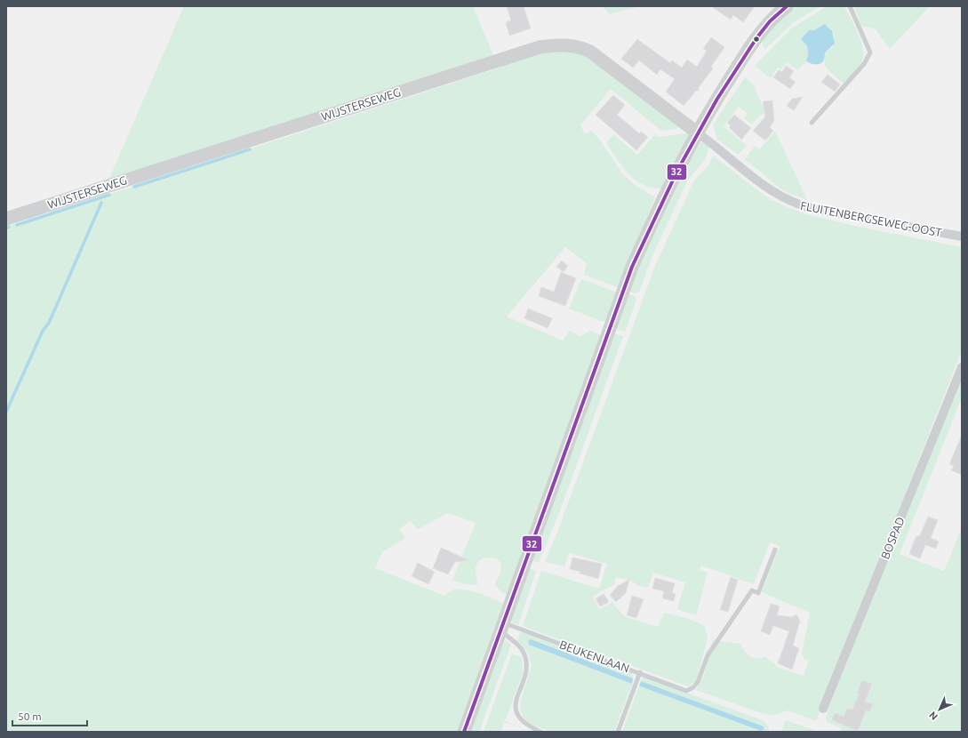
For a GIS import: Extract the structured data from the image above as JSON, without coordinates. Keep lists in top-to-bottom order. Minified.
{"streets":{"main road":["WIJSTERSEWEG"],"street":["FLUITENBERGSEWEG-OOST","BOSPAD"],"lane":["BEUKENLAAN"]},"crossings":[["WIJSTERSEWEG","FLUITENBERGSEWEG-OOST"]],"lines":["transit line 32"],"scale_bar":"50 m","north":"bottom left"}
